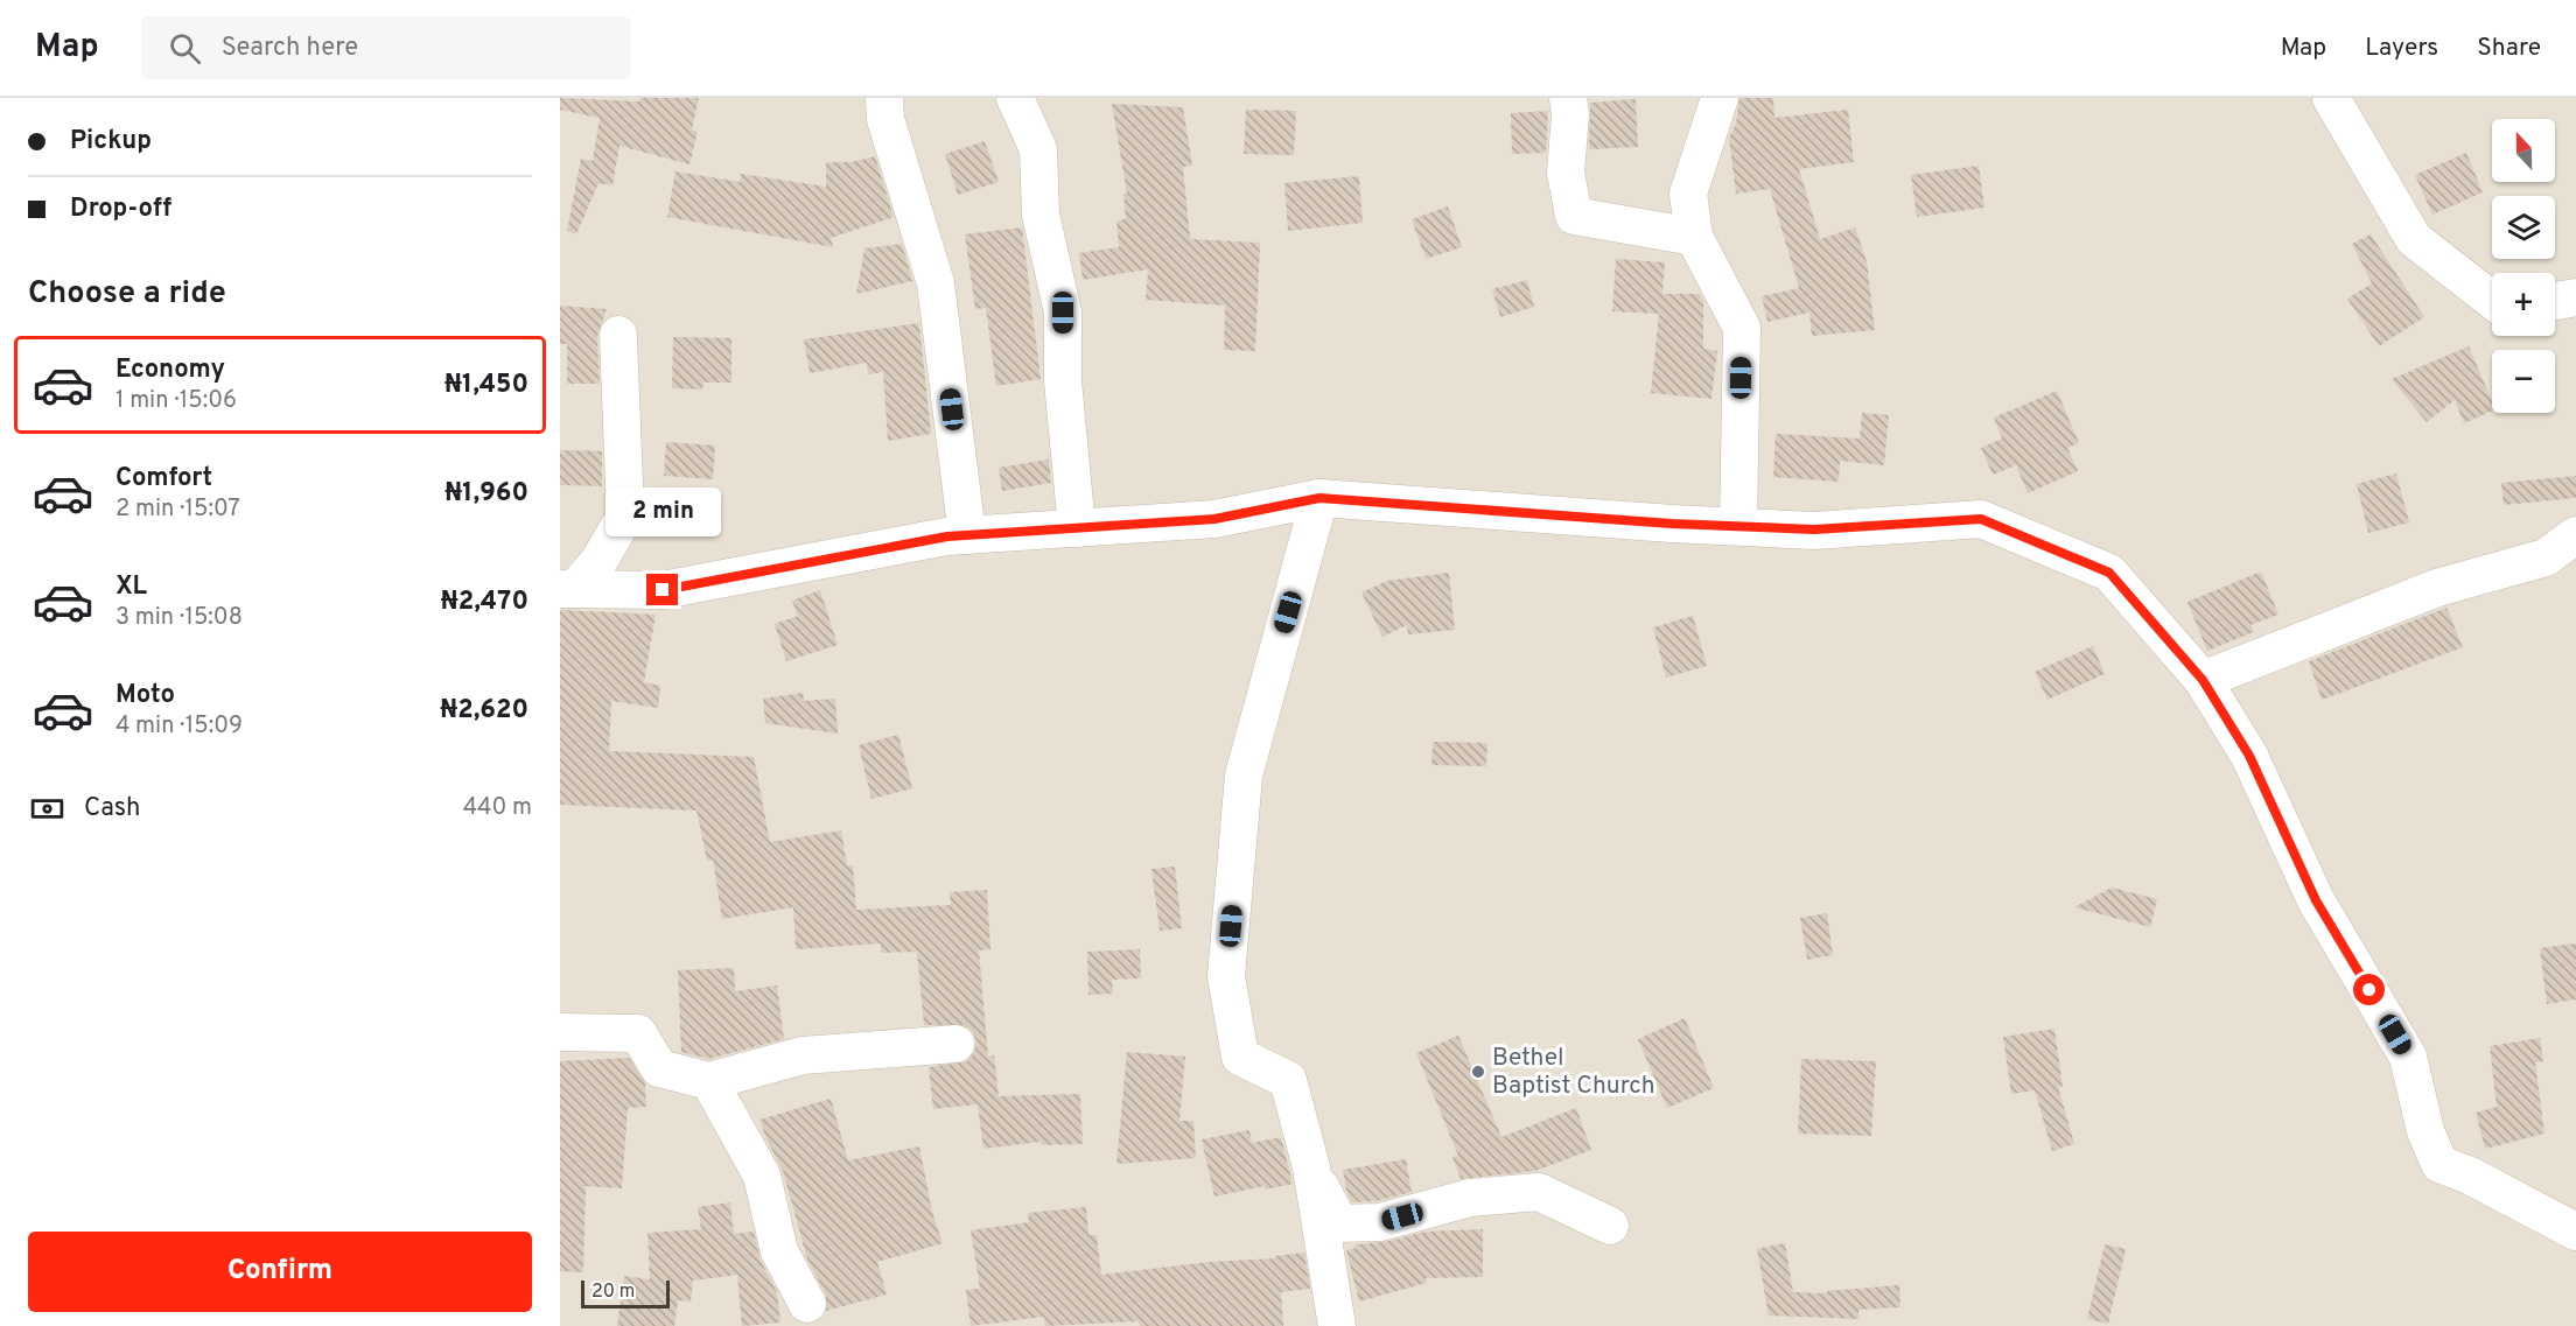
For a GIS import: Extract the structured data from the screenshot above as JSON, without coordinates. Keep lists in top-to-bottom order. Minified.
{"places":["Bethel Baptist Church"],"scale_bar":"20 m","north":"top","page":{"header":"Map","search":"Search here","nav":["Map","Layers","Share"],"banner":["Pickup","Drop-off"],"map_buttons":["+","−"],"heading":"Choose a ride","list":[{"name":"Economy","note":"1 min · 15:06","value":"₦1,450"},{"name":"Comfort","note":"2 min · 15:07","value":"₦1,960"},{"name":"XL","note":"3 min · 15:08","value":"₦2,470"},{"name":"Moto","note":"4 min · 15:09","value":"₦2,620"}],"bubble":"2 min","pay":["Cash","440 m"],"buttons":"Confirm","scale":"20 m"}}
